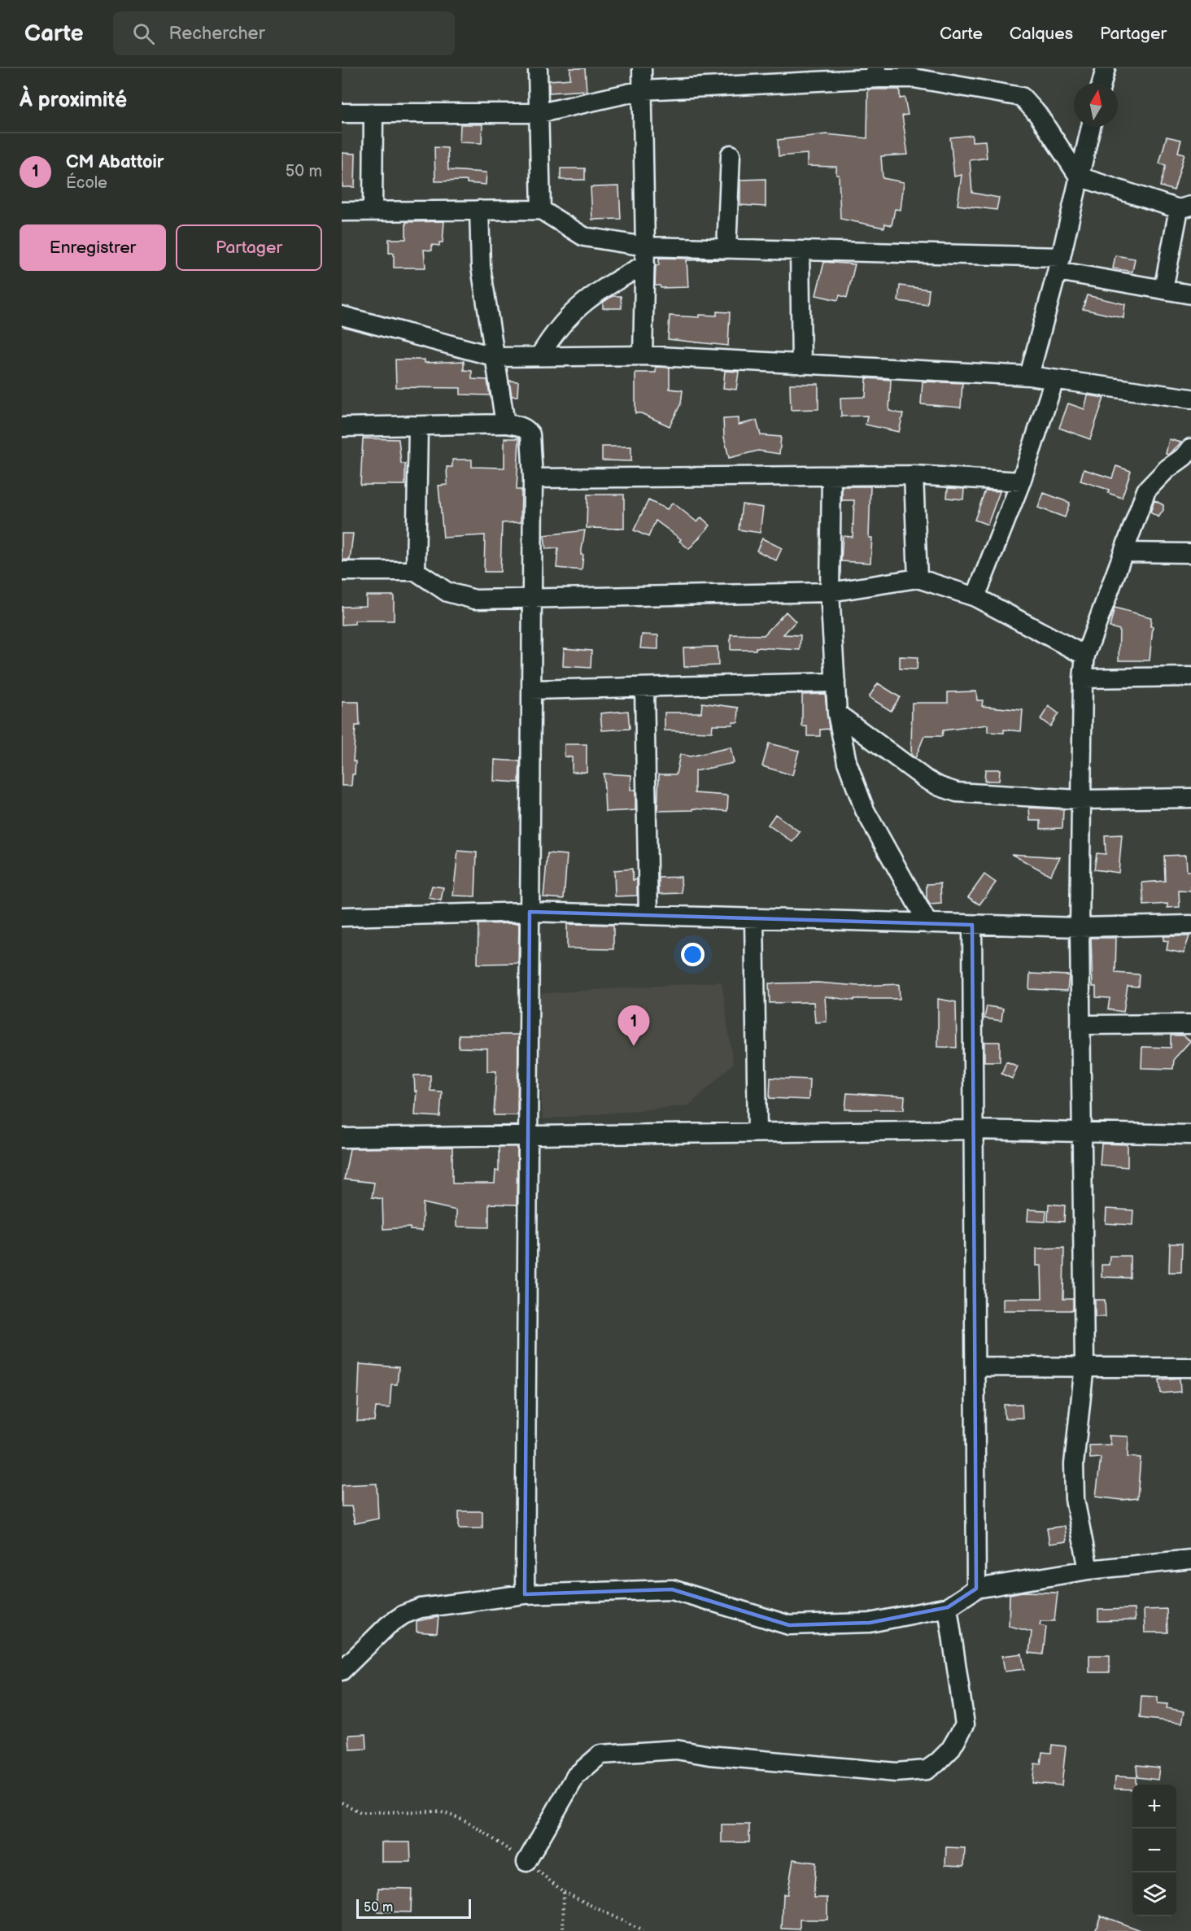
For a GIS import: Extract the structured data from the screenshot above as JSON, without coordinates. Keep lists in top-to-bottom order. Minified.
{"scale_bar":"50 m","north":"top","page":{"header":"Carte","search":"Rechercher","nav":["Carte","Calques","Partager"],"heading":"À proximité","list":[{"mark":"1","name":"CM Abattoir","note":"École","value":"50 m"}],"buttons":["Enregistrer","Partager"],"pins":"1","map_buttons":["+","−"],"scale":"50 m"}}
